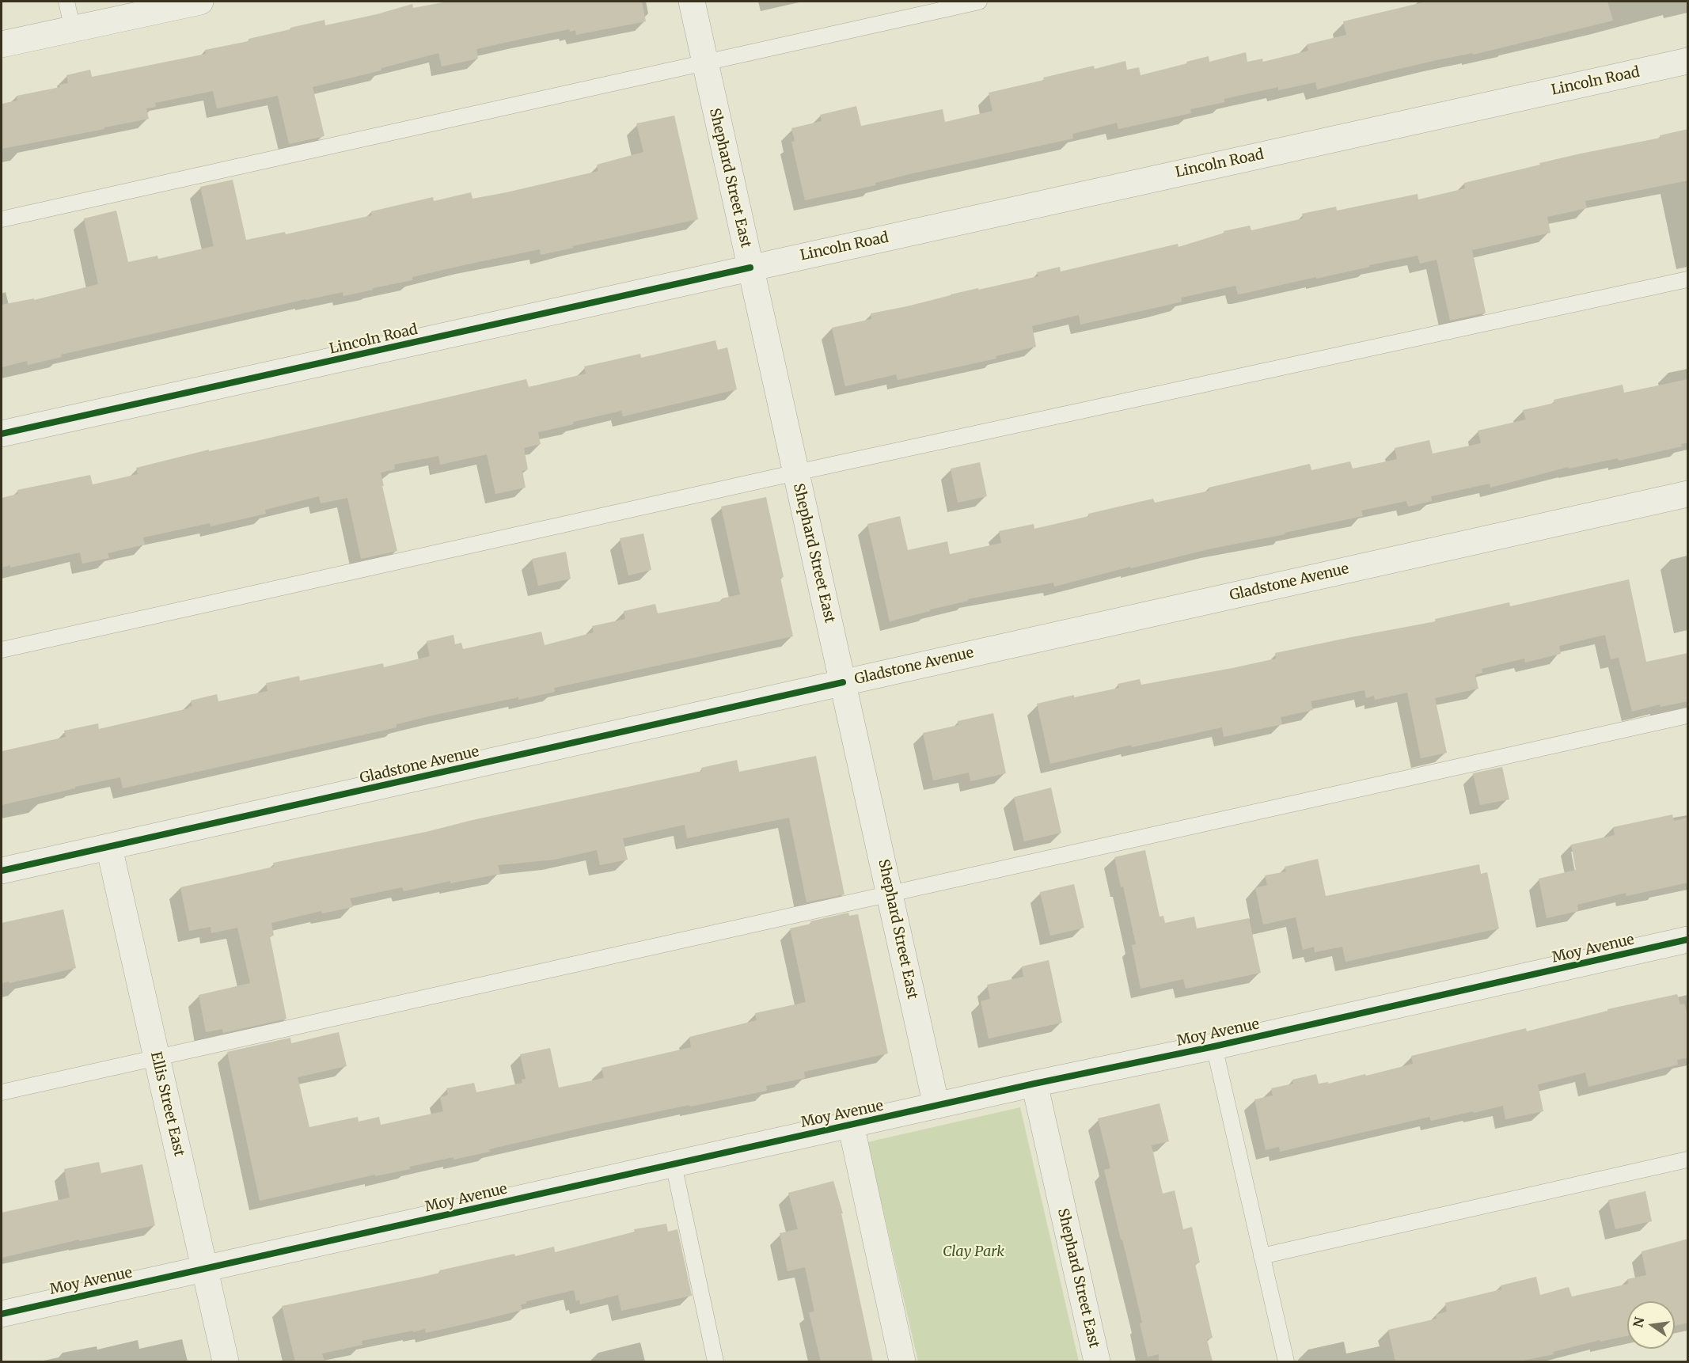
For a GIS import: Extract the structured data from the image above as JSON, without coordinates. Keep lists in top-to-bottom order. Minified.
{"streets":{"street":["Lincoln Road","Shephard Street East","Gladstone Avenue","Moy Avenue","Ellis Street East"]},"crossings":[["Lincoln Road","Shephard Street East"],["Shephard Street East","Gladstone Avenue"],["Shephard Street East","Moy Avenue"],["Gladstone Avenue","Ellis Street East"],["Moy Avenue","Ellis Street East"]],"parks":["Clay Park"],"north":"left"}
